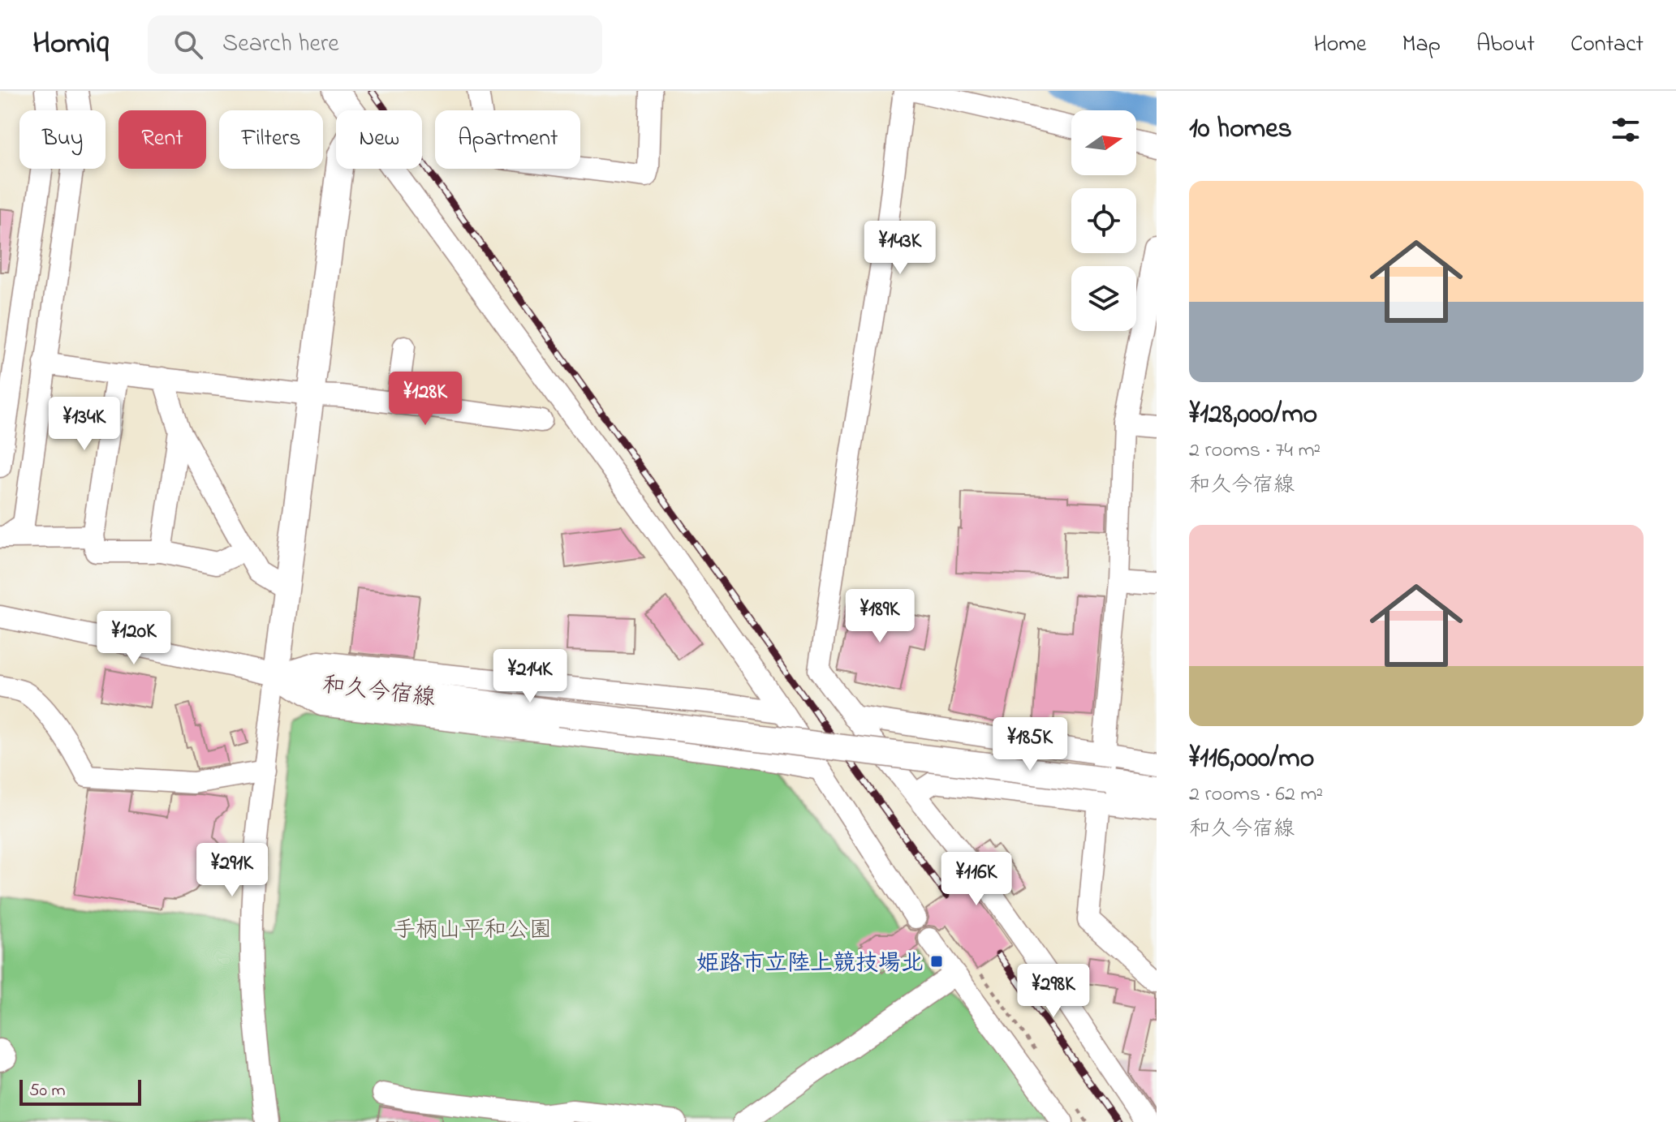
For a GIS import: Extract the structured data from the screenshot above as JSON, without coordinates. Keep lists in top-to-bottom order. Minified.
{"streets":{"main road":["和久今宿線"]},"parks":["手柄山平和公園"],"places":{"transit":["姫路市立陸上競技場北"]},"scale_bar":"50 m","north":"right","page":{"header":"Homiq","search":"Search here","nav":["Home","Map","About","Contact"],"heading":"10 homes","chip":["Buy","Rent","Filters","New","Apartment"],"list":[{"name":"¥128,000/mo","note":"2 rooms · 74 m² · 和久今宿線"},{"name":"¥116,000/mo","note":"2 rooms · 62 m² · 和久今宿線"}],"price":["¥143K","¥128K","¥134K","¥189K","¥120K","¥214K","¥185K","¥291K","¥116K","¥298K"],"scale":"50 m"}}
